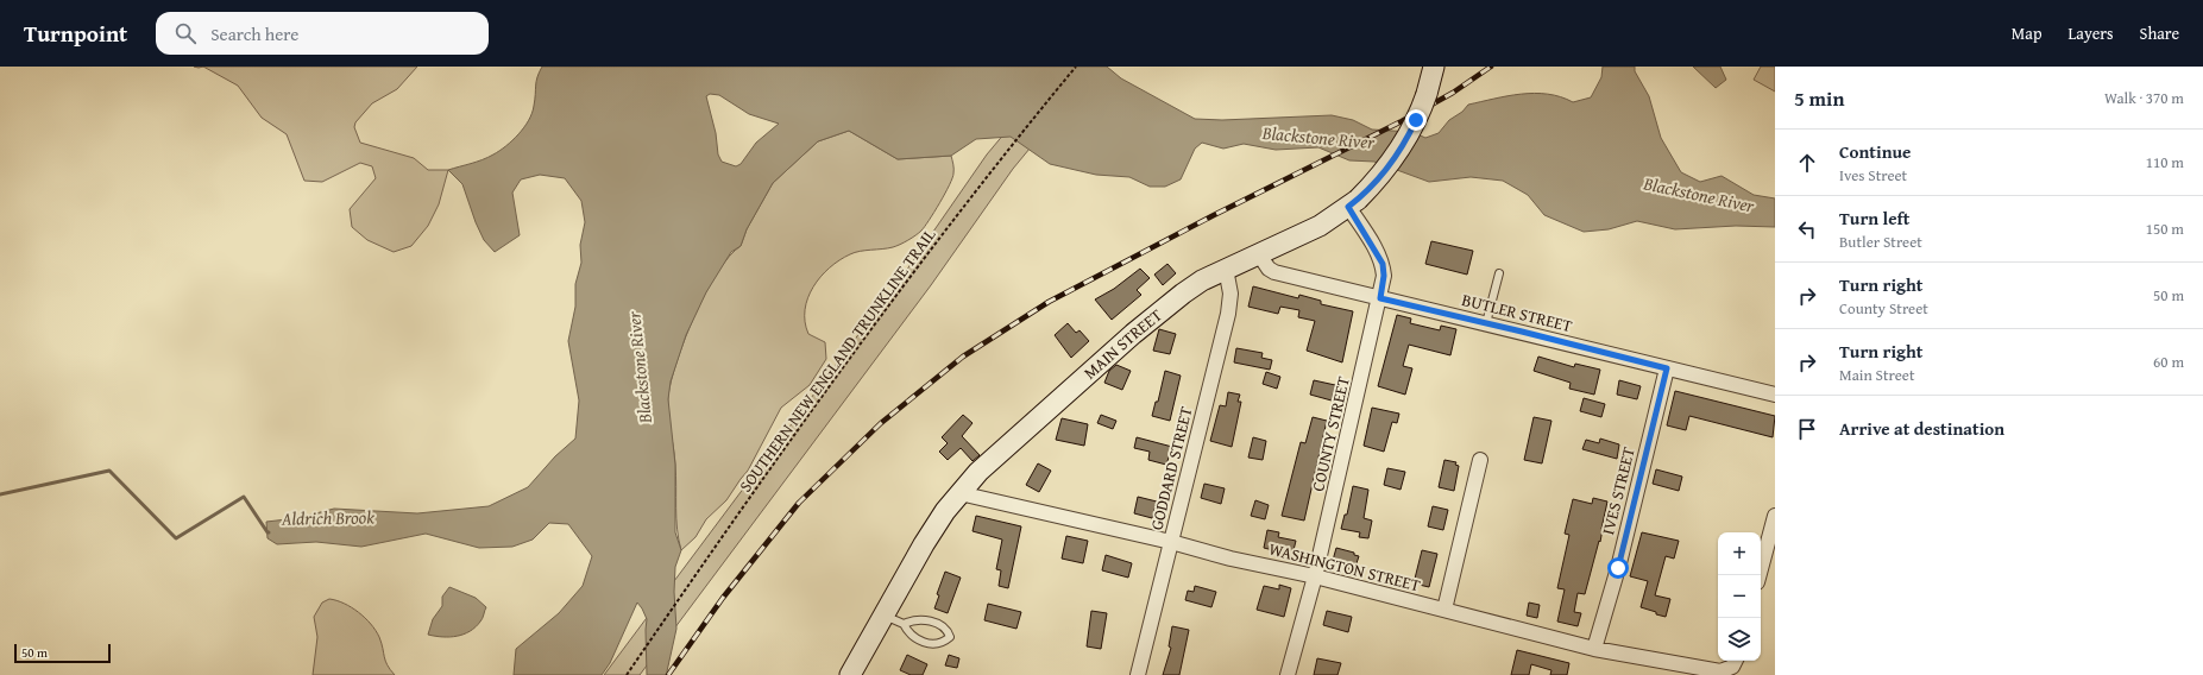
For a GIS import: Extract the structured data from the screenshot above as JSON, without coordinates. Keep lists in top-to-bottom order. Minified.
{"streets":{"main road":["MAIN STREET"],"street":["BUTLER STREET","COUNTY STREET","GODDARD STREET","IVES STREET","WASHINGTON STREET"],"path":["SOUTHERN NEW ENGLAND TRUNKLINE TRAIL"]},"crossings":[["BUTLER STREET","MAIN STREET"],["BUTLER STREET","COUNTY STREET"],["BUTLER STREET","IVES STREET"],["MAIN STREET","COUNTY STREET"],["MAIN STREET","GODDARD STREET"],["MAIN STREET","WASHINGTON STREET"],["COUNTY STREET","WASHINGTON STREET"],["GODDARD STREET","WASHINGTON STREET"],["IVES STREET","WASHINGTON STREET"]],"water":["Blackstone River","Aldrich Brook"],"scale_bar":"50 m","page":{"header":"Turnpoint","search":"Search here","nav":["Map","Layers","Share"],"heading":["5 min","Walk · 370 m"],"list":[["Continue","Ives Street","110 m"],["Turn left","Butler Street","150 m"],["Turn right","County Street","50 m"],["Turn right","Main Street","60 m"],"Arrive at destination"],"map_buttons":["+","−"],"scale":"50 m"}}
